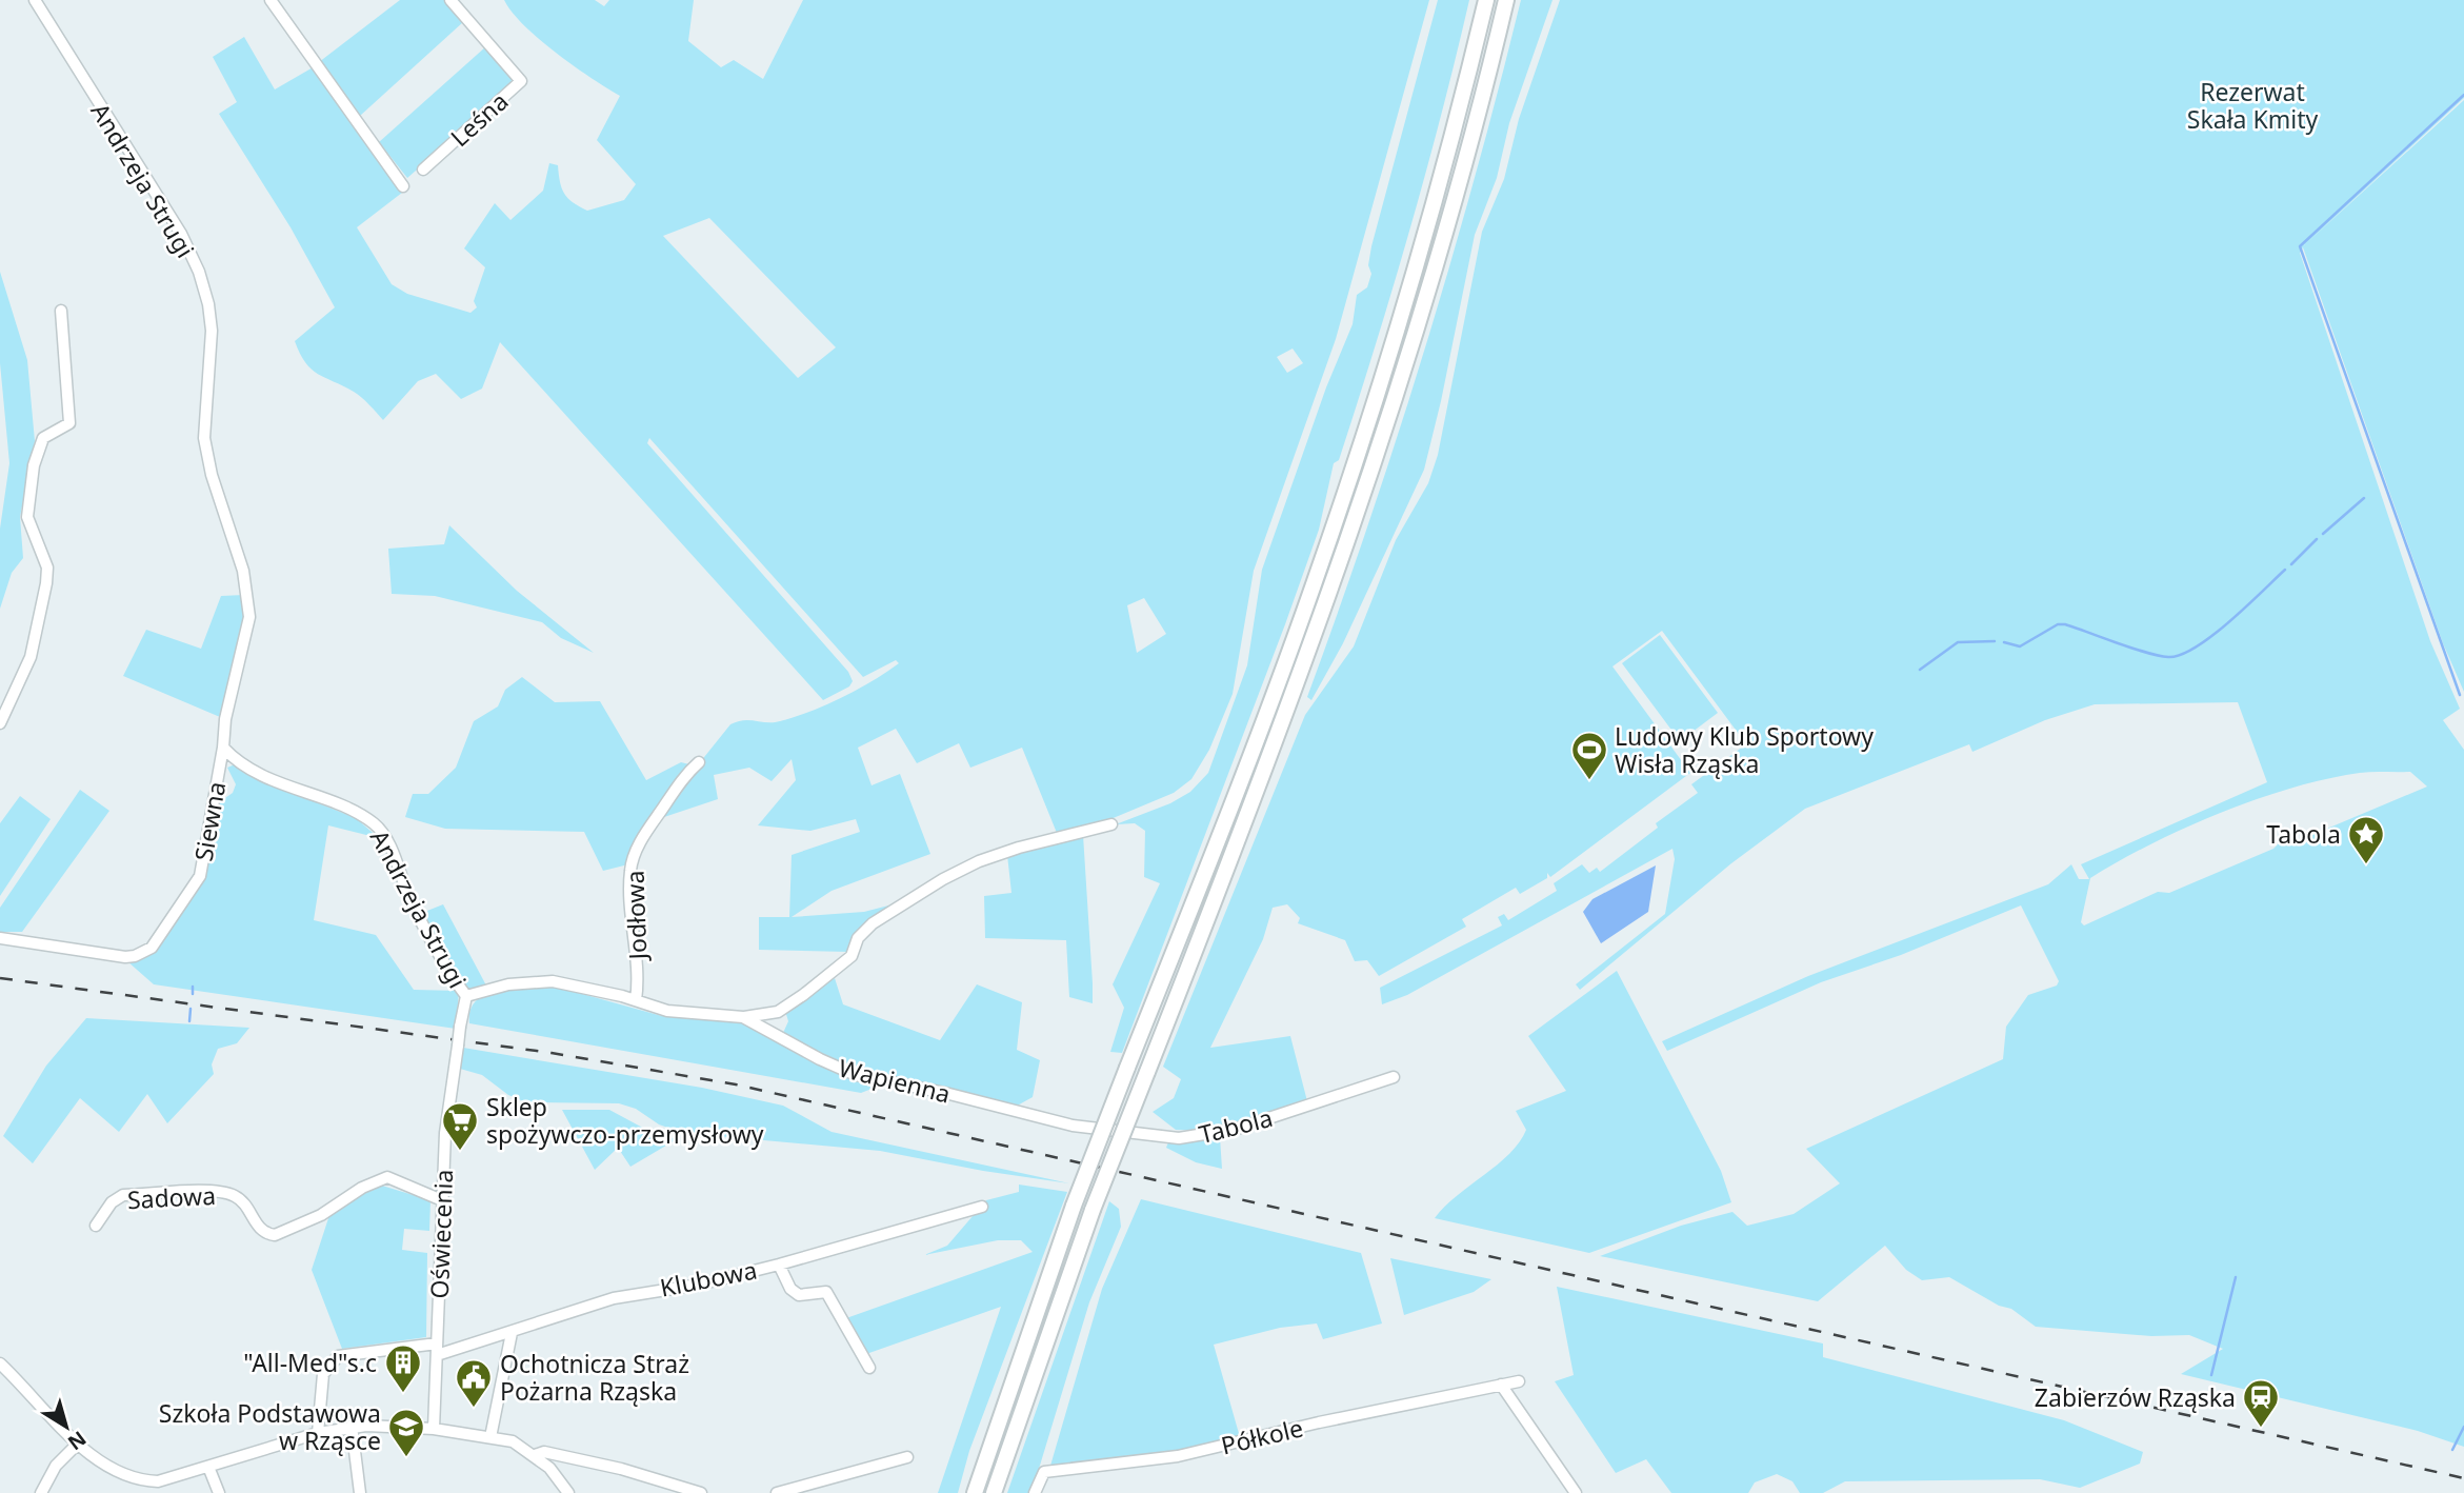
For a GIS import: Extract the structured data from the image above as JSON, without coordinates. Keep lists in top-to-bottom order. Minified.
{"streets":{"street":["Leśna","Andrzeja Strugi","Siewna","Jodłowa","Wapienna","Tabola","Sadowa","Oświecenia","Klubowa","Półkole"]},"crossings":[["Andrzeja Strugi","Siewna"],["Andrzeja Strugi","Wapienna"],["Andrzeja Strugi","Oświecenia"],["Jodłowa","Wapienna"],["Wapienna","Tabola"],["Wapienna","Oświecenia"],["Sadowa","Oświecenia"],["Oświecenia","Klubowa"]],"parks":["Rezerwat Skała Kmity"],"places":{"sports":["Ludowy Klub Sportowy Wisła Rząska"],"place":["Tabola"],"supermarket":["Sklep spożywczo-przemysłowy"],"building":["\"All-Med\"s.c"],"public building":["Ochotnicza Straż Pożarna Rząska"],"station":["Zabierzów Rząska"],"school or university":["Szkoła Podstawowa w Rząsce"]},"north":"bottom right"}
